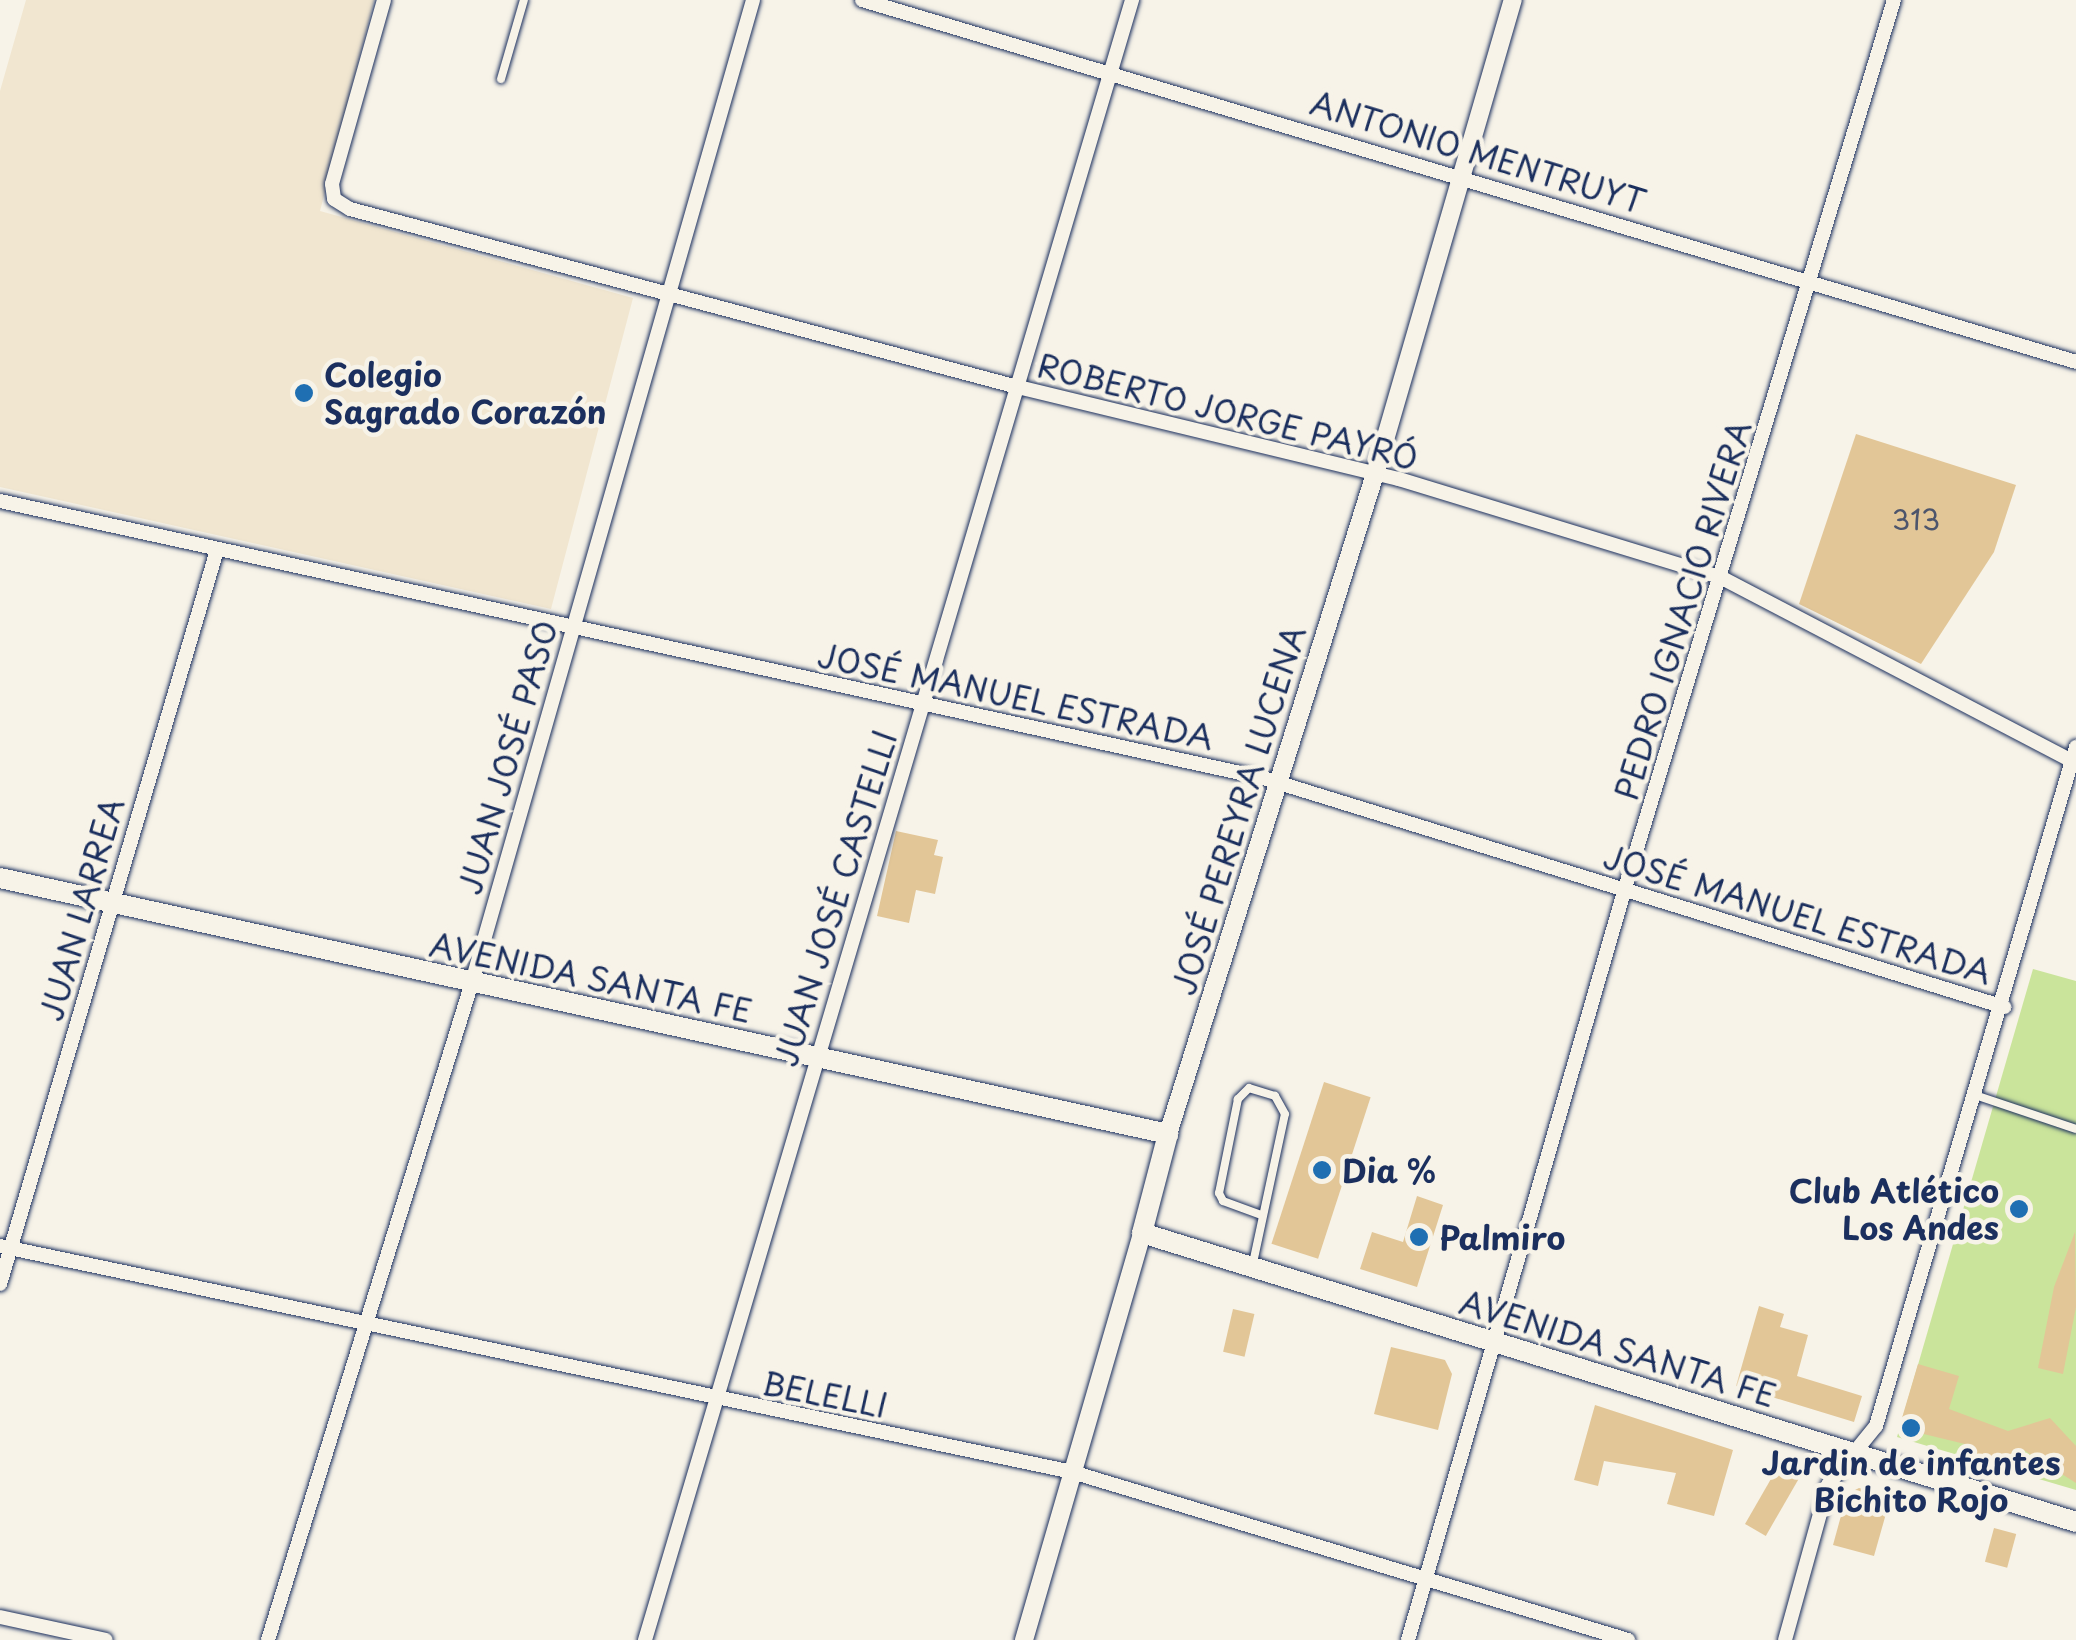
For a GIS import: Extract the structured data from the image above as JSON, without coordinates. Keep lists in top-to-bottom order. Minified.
{"streets":{"main road":["JOSÉ PEREYRA LUCENA","AVENIDA SANTA FE"],"street":["ANTONIO MENTRUYT","ROBERTO JORGE PAYRÓ","PEDRO IGNACIO RIVERA","JOSÉ MANUEL ESTRADA","JUAN JOSÉ PASO","JUAN JOSÉ CASTELLI","JUAN LARREA","BELELLI"]},"crossings":[["ANTONIO MENTRUYT","PEDRO IGNACIO RIVERA"],["ANTONIO MENTRUYT","JOSÉ PEREYRA LUCENA"],["ANTONIO MENTRUYT","JUAN JOSÉ CASTELLI"],["ROBERTO JORGE PAYRÓ","PEDRO IGNACIO RIVERA"],["ROBERTO JORGE PAYRÓ","JUAN JOSÉ PASO"],["ROBERTO JORGE PAYRÓ","JOSÉ PEREYRA LUCENA"],["ROBERTO JORGE PAYRÓ","JUAN JOSÉ CASTELLI"],["PEDRO IGNACIO RIVERA","JOSÉ MANUEL ESTRADA"],["PEDRO IGNACIO RIVERA","AVENIDA SANTA FE"],["PEDRO IGNACIO RIVERA","BELELLI"],["JOSÉ MANUEL ESTRADA","JUAN JOSÉ PASO"],["JOSÉ MANUEL ESTRADA","JOSÉ PEREYRA LUCENA"],["JOSÉ MANUEL ESTRADA","JUAN JOSÉ CASTELLI"],["JOSÉ MANUEL ESTRADA","JUAN LARREA"],["JUAN JOSÉ PASO","AVENIDA SANTA FE"],["JUAN JOSÉ PASO","BELELLI"],["JOSÉ PEREYRA LUCENA","AVENIDA SANTA FE"],["JOSÉ PEREYRA LUCENA","BELELLI"],["JUAN JOSÉ CASTELLI","AVENIDA SANTA FE"],["JUAN JOSÉ CASTELLI","BELELLI"],["JUAN LARREA","AVENIDA SANTA FE"],["JUAN LARREA","BELELLI"]],"places":["Colegio Sagrado Corazón","Dia %","Club Atlético Los Andes","Palmiro","Jardin de infantes Bichito Rojo"],"house_numbers":["313"]}
